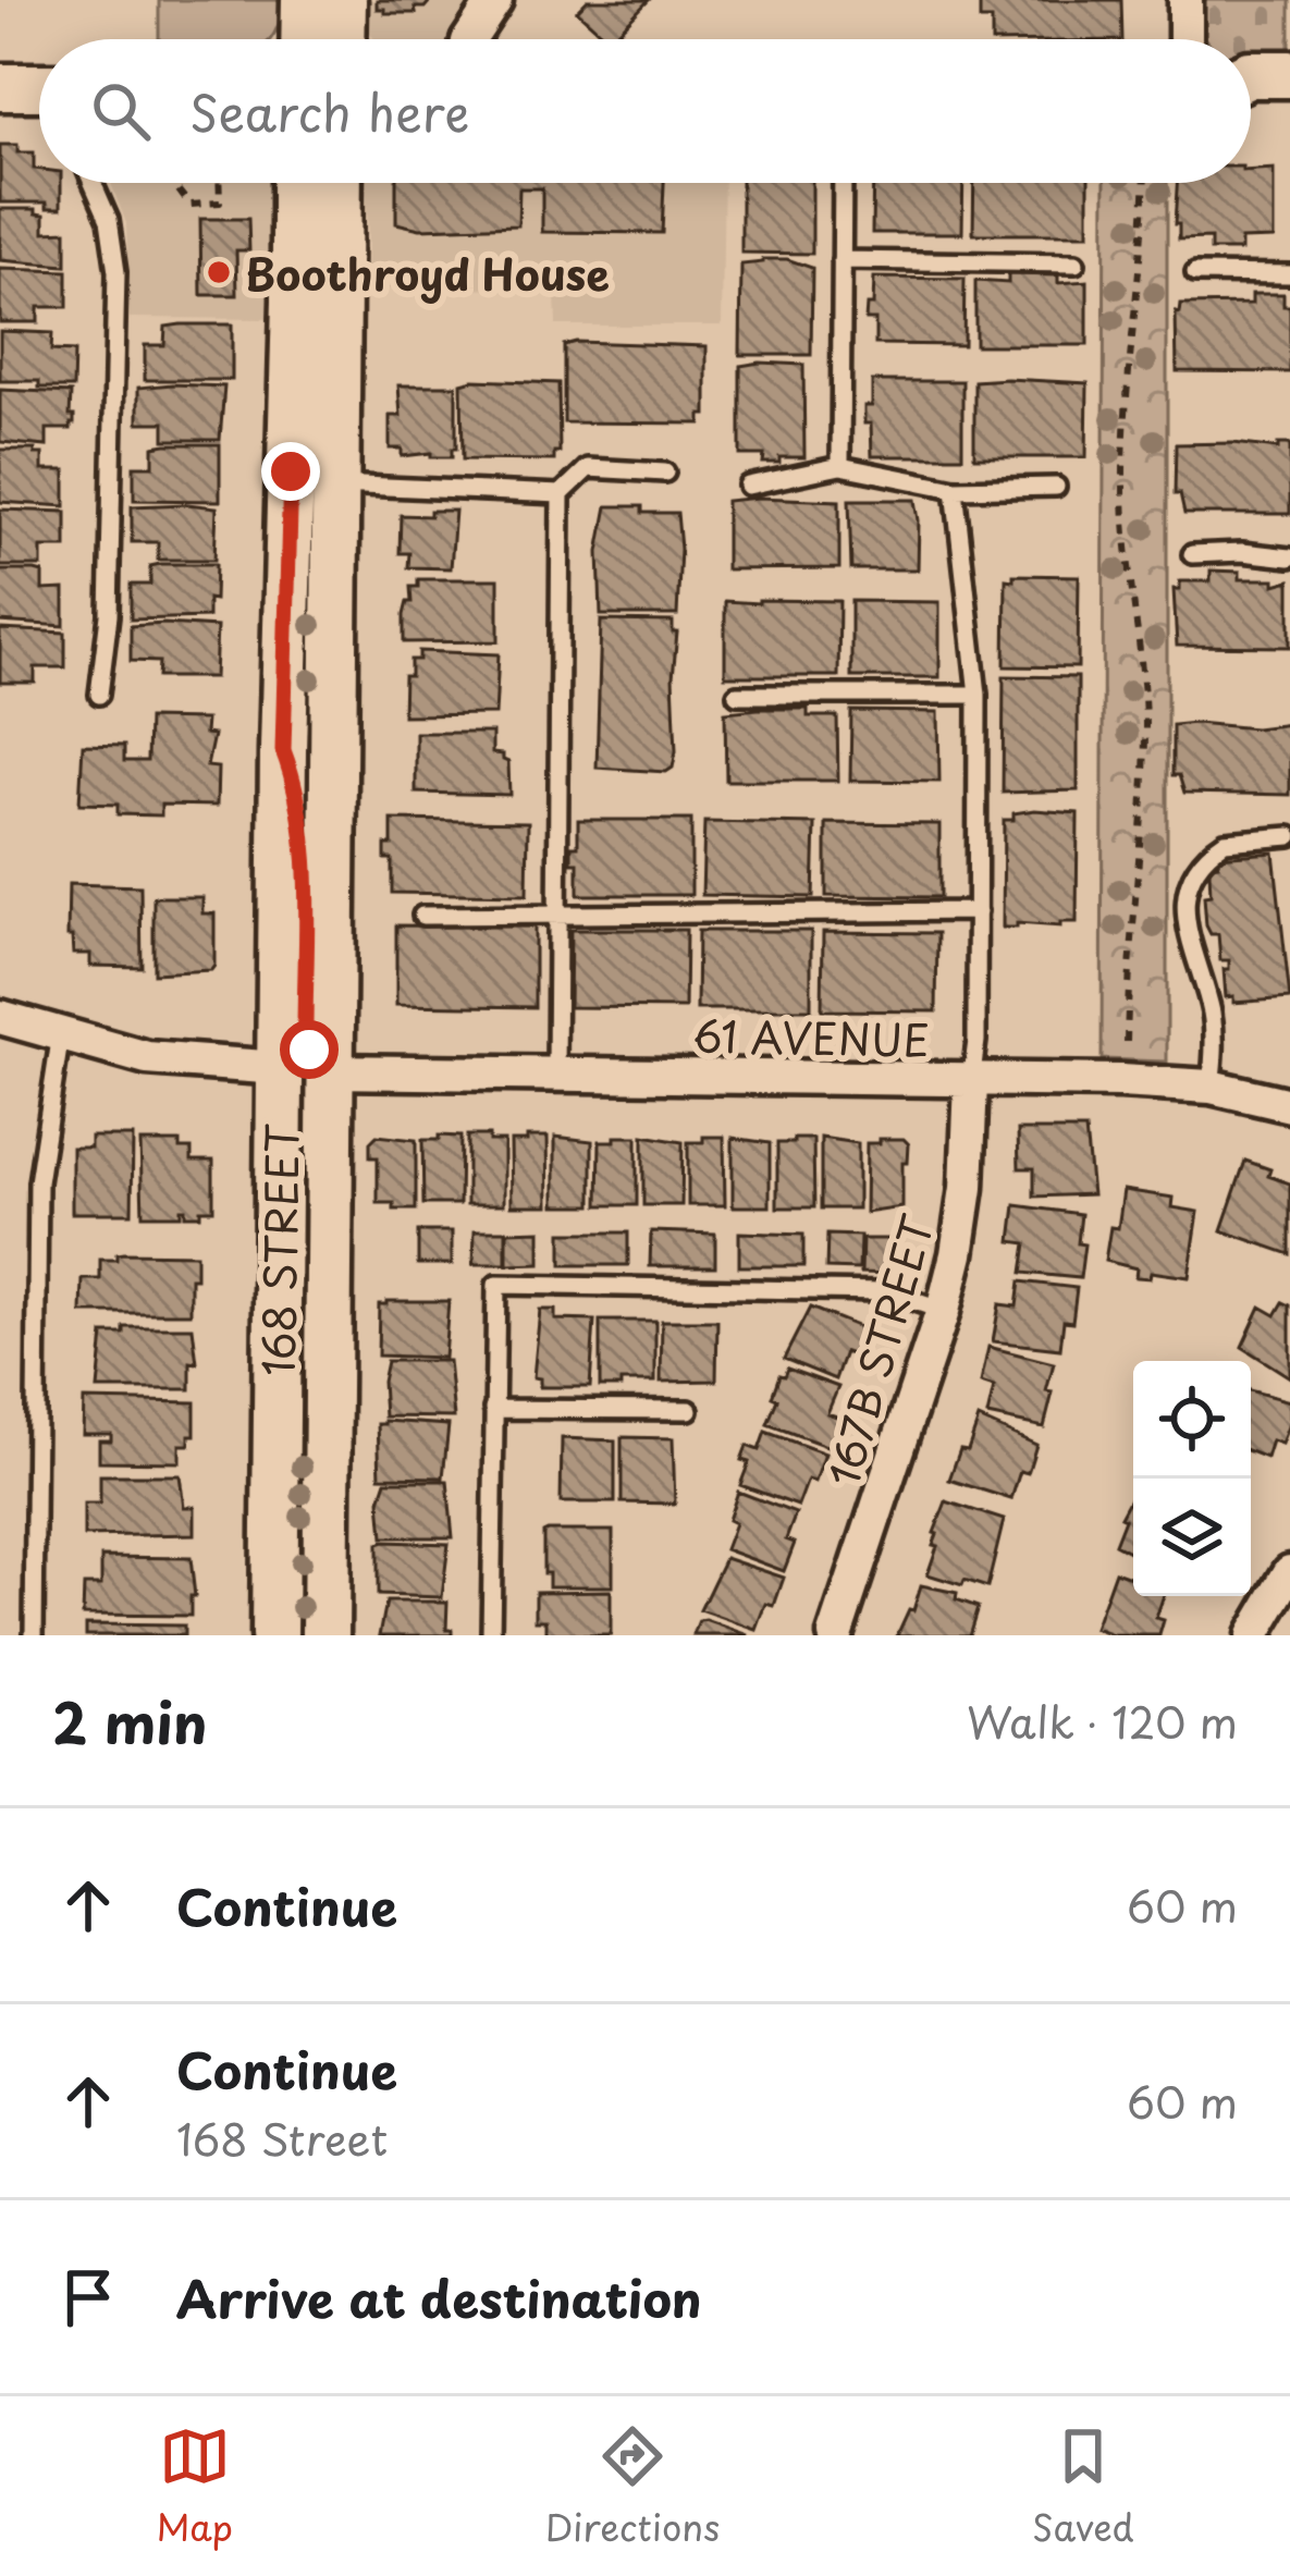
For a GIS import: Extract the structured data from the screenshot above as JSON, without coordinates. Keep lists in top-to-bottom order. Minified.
{"streets":{"main road":["168 STREET"],"street":["61 AVENUE","167B STREET"]},"crossings":[["61 AVENUE","168 STREET"],["61 AVENUE","167B STREET"]],"places":["Boothroyd House"],"page":{"search":"Search here","heading":["2 min","Walk · 120 m"],"list":[["Continue","60 m"],["Continue","168 Street","60 m"],"Arrive at destination"],"nav":["Map","Directions","Saved"]}}
